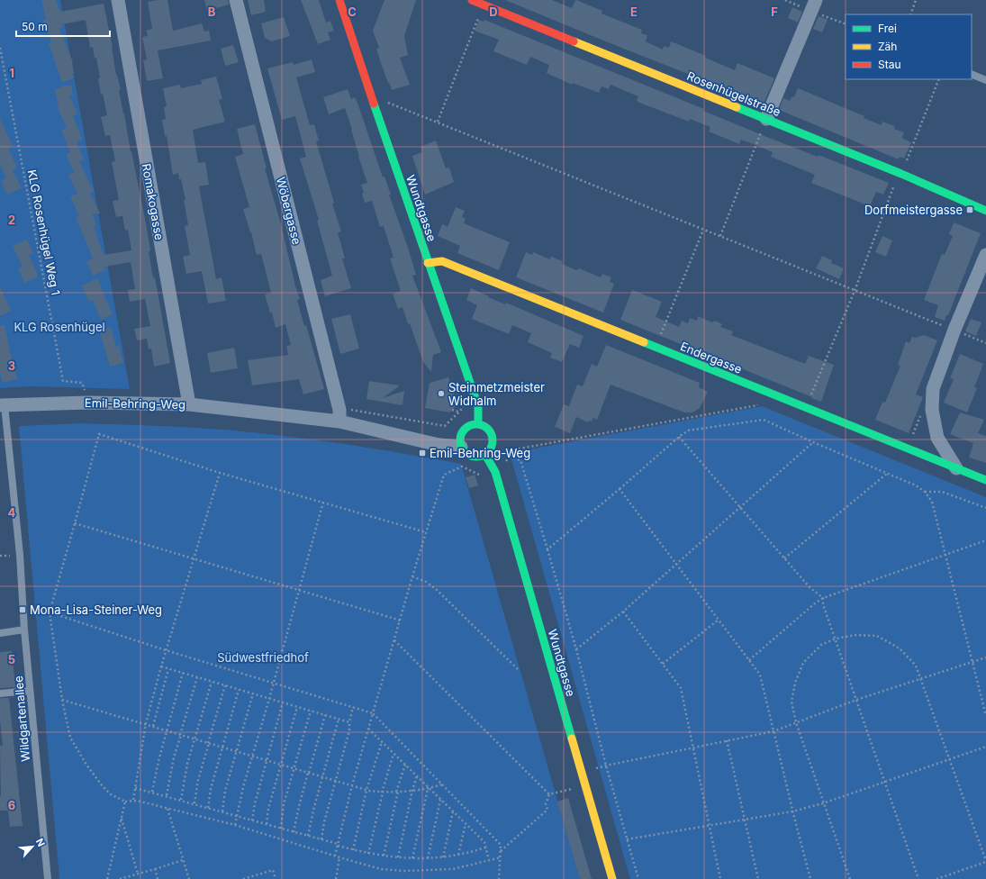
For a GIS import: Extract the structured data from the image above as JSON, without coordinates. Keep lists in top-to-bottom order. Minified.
{"streets":{"street":["Rosenhügelstraße","Romakogasse","Wundtgasse","Wöbergasse","Endergasse","Emil-Behring-Weg"],"lane":["Wildgartenallee"],"path":["KLG Rosenhügel Weg 1"]},"crossings":[["Romakogasse","Emil-Behring-Weg"],["Wundtgasse","Endergasse"],["Wundtgasse","Emil-Behring-Weg"],["Wöbergasse","Emil-Behring-Weg"],["KLG Rosenhügel Weg 1","Emil-Behring-Weg"],["Emil-Behring-Weg","Wildgartenallee"]],"parks":["KLG Rosenhügel","Südwestfriedhof"],"places":{"transit":["Dorfmeistergasse","Emil-Behring-Weg","Mona-Lisa-Steiner-Weg"],"other":["Steinmetzmeister Widhalm"]},"legend":["Frei","Zäh","Stau"],"scale_bar":"50 m","north":"top right","grid":{"columns":["B","C","D","E","F"],"rows":["1","2","3","4","5","6"]}}
